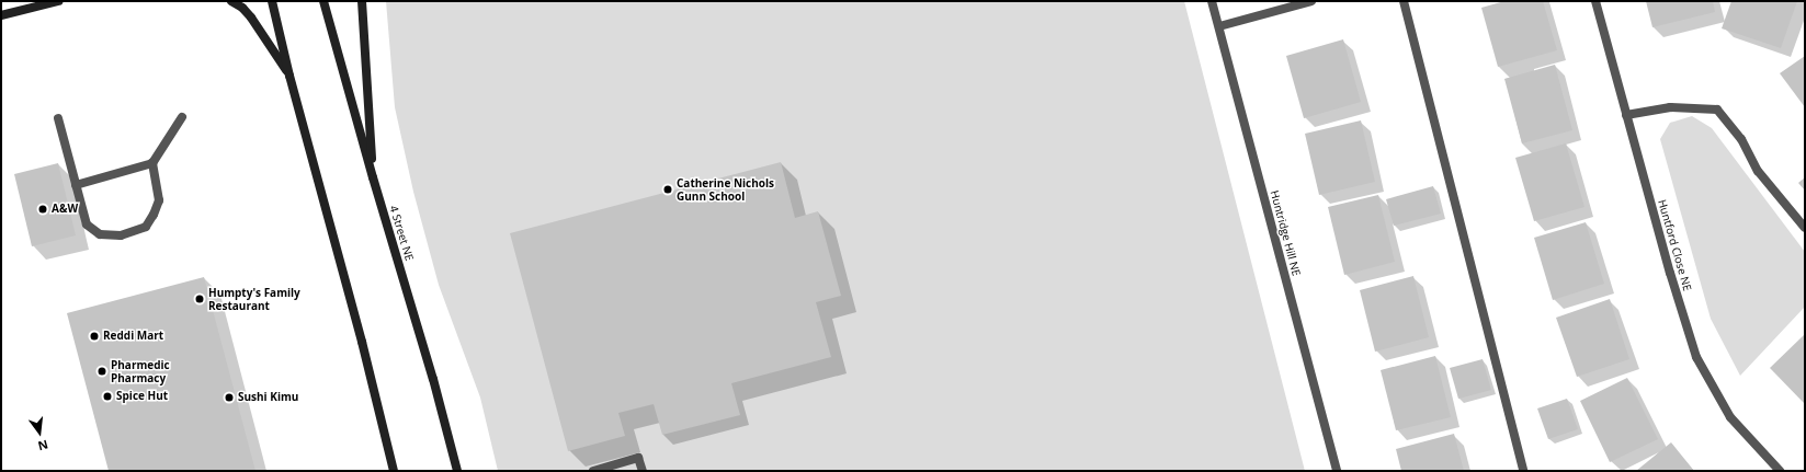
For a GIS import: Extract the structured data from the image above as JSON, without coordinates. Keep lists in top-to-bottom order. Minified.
{"streets":{"main road":["4 Street NE"],"street":["Huntridge Hill NE","Huntford Close NE"]},"places":["Catherine Nichols Gunn School","A&W","Humpty's Family Restaurant","Reddi Mart","Pharmedic Pharmacy","Spice Hut","Sushi Kimu"],"north":"bottom"}
